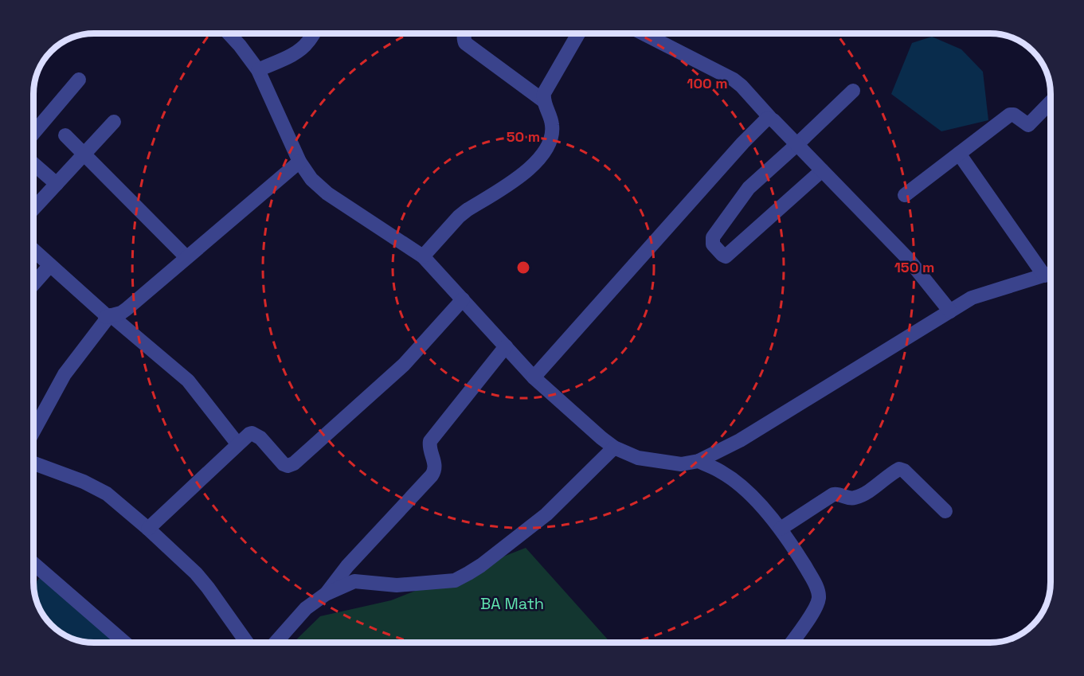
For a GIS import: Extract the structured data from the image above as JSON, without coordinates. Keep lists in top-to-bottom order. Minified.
{"parks":["BA Math"],"rings":["100 m","50 m","150 m"]}
